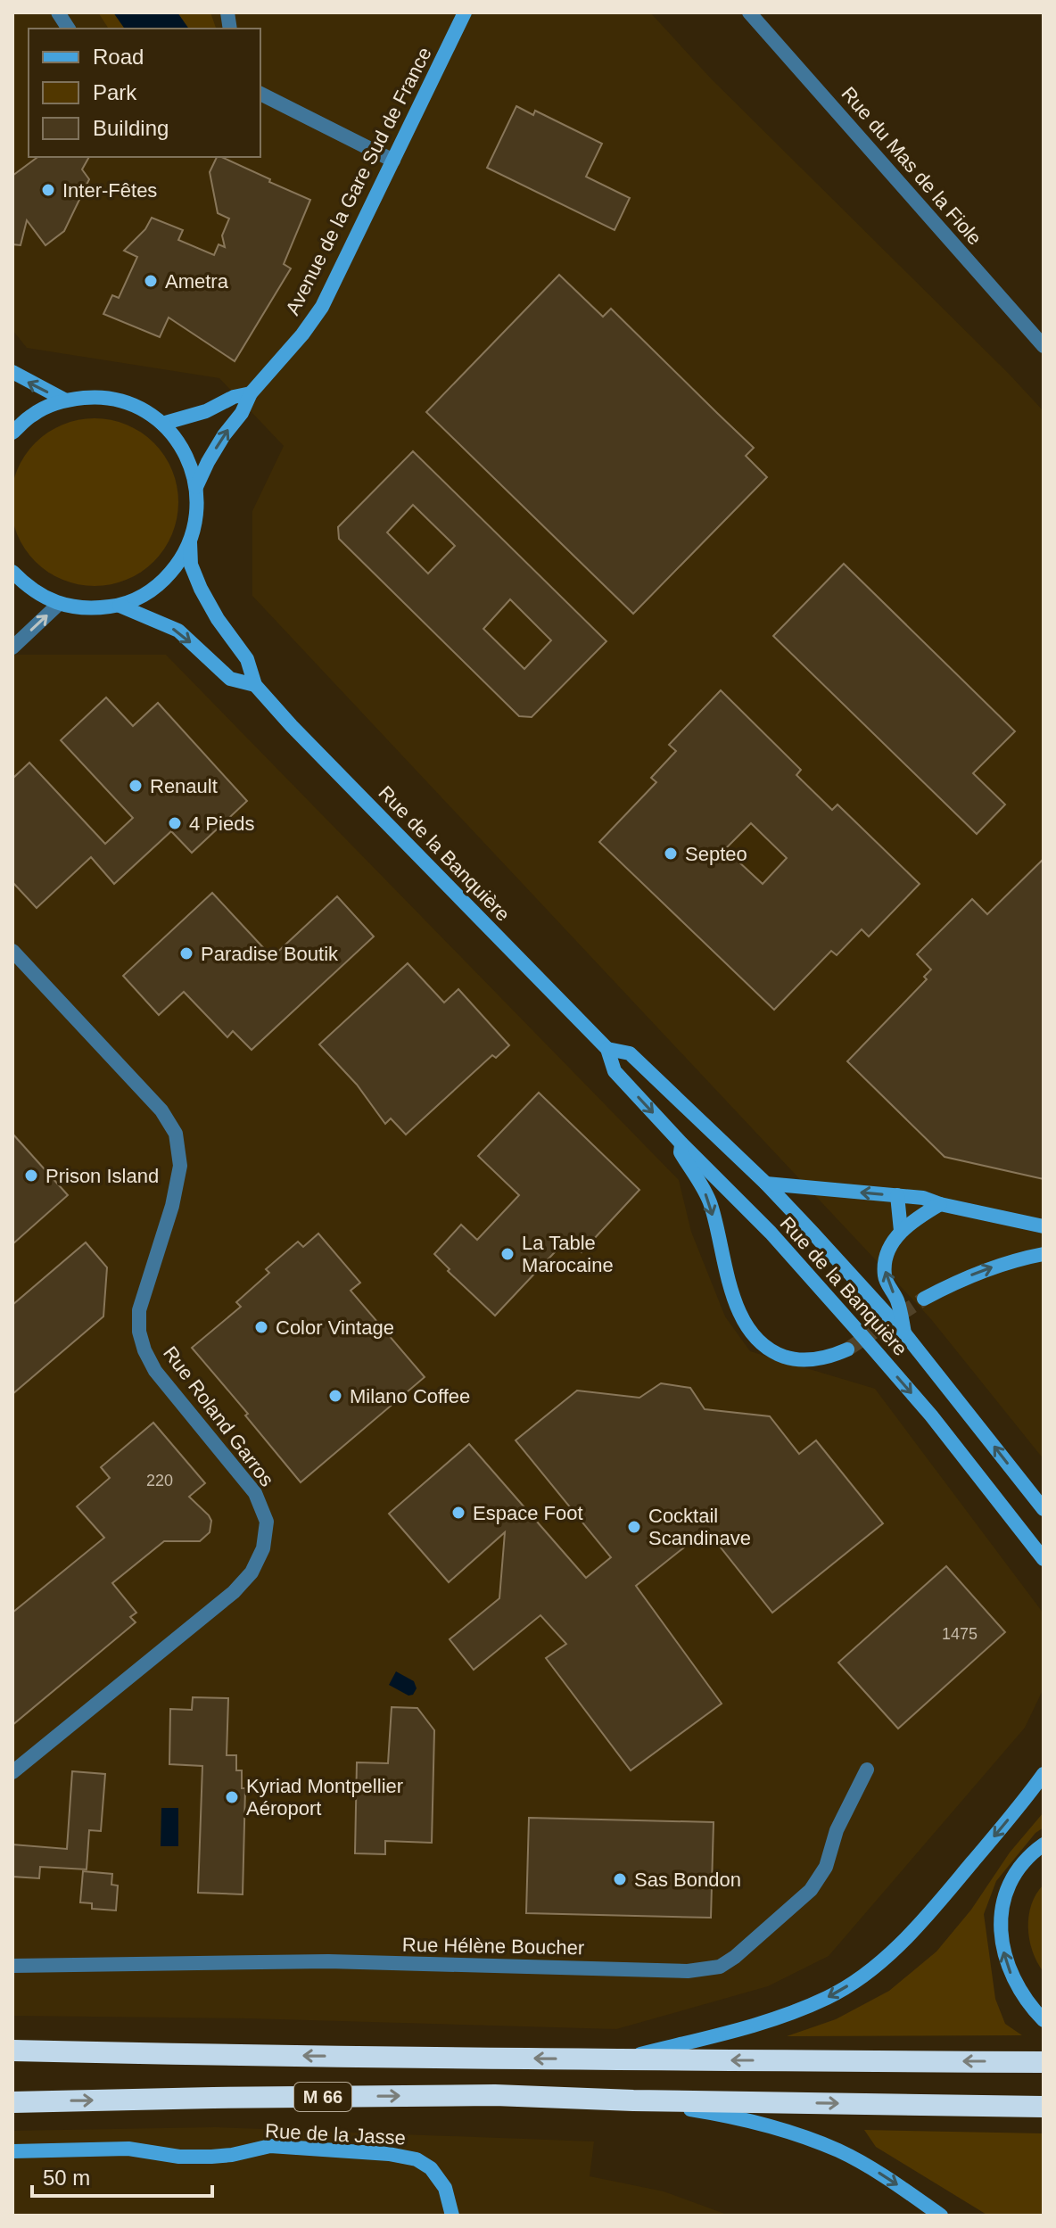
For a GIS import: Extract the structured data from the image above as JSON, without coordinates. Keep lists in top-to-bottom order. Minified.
{"streets":{"highway":["M 66"],"main road":["Avenue de la Gare Sud de France","Rue de la Banquière","Rue de la Jasse"],"street":["Rue du Mas de la Fiole","Rue Roland Garros","Rue Hélène Boucher"]},"places":["Inter-Fêtes","Ametra","Renault","4 Pieds","Septeo","Paradise Boutik","Prison Island","La Table Marocaine","Color Vintage","Milano Coffee","Espace Foot","Cocktail Scandinave","Kyriad Montpellier Aéroport","Sas Bondon"],"house_numbers":["220","1475"],"legend":["Road","Park","Building"],"scale_bar":"50 m"}
